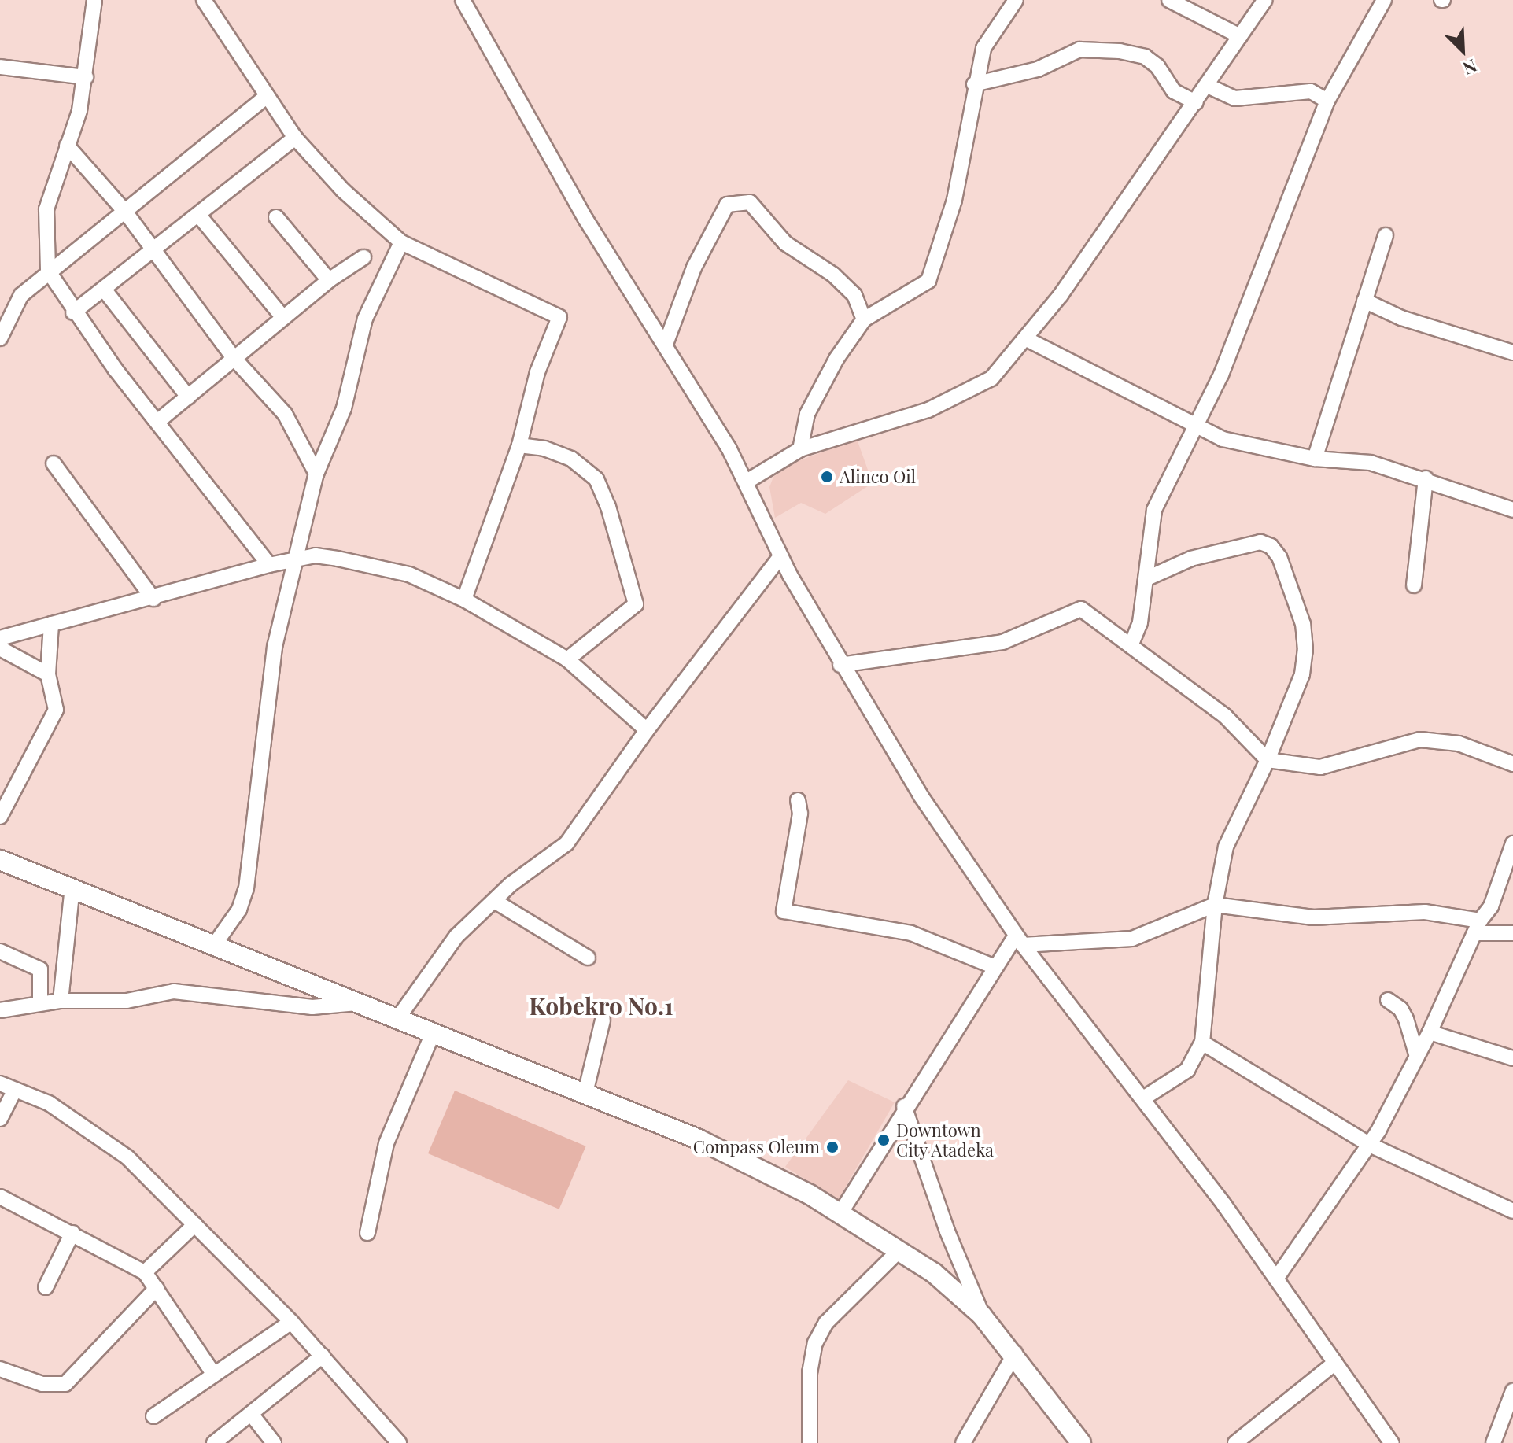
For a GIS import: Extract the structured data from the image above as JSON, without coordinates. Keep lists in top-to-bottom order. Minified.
{"districts":["Kobekro No.1"],"places":["Alinco Oil","Downtown City Atadeka","Compass Oleum"],"north":"bottom right"}
